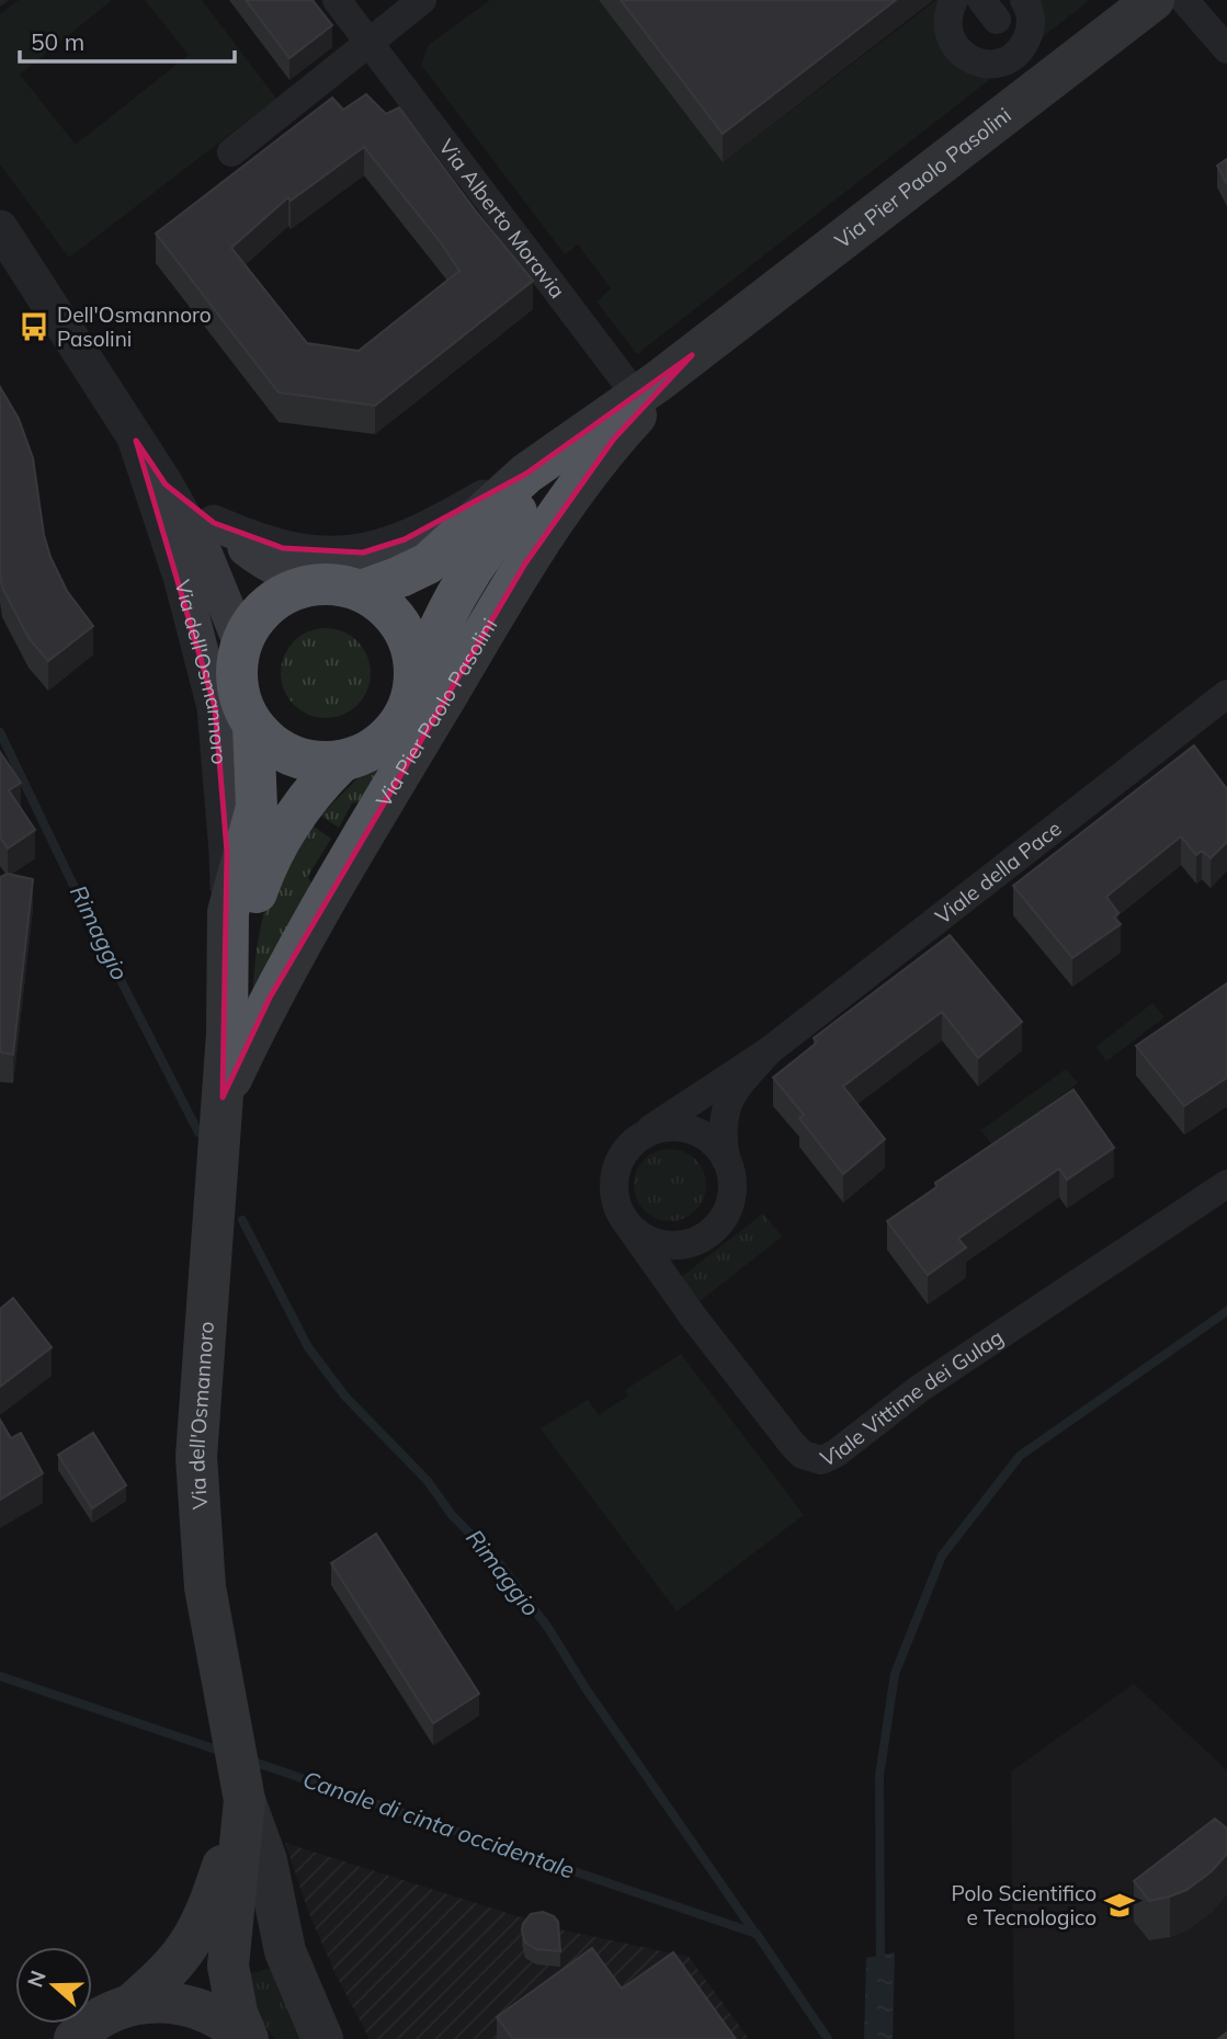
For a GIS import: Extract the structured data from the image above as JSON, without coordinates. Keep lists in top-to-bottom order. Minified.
{"streets":{"main road":["Via Pier Paolo Pasolini","Via dell'Osmannoro"],"street":["Via Alberto Moravia","Viale della Pace","Viale Vittime dei Gulag"]},"crossings":[["Via Pier Paolo Pasolini","Via Alberto Moravia"],["Via Pier Paolo Pasolini","Via dell'Osmannoro"],["Viale della Pace","Viale Vittime dei Gulag"]],"water":["Rimaggio","Canale di cinta occidentale"],"places":{"bus stop":["Dell'Osmannoro Pasolini"],"school or university":["Polo Scientifico e Tecnologico"]},"scale_bar":"50 m","north":"left"}
